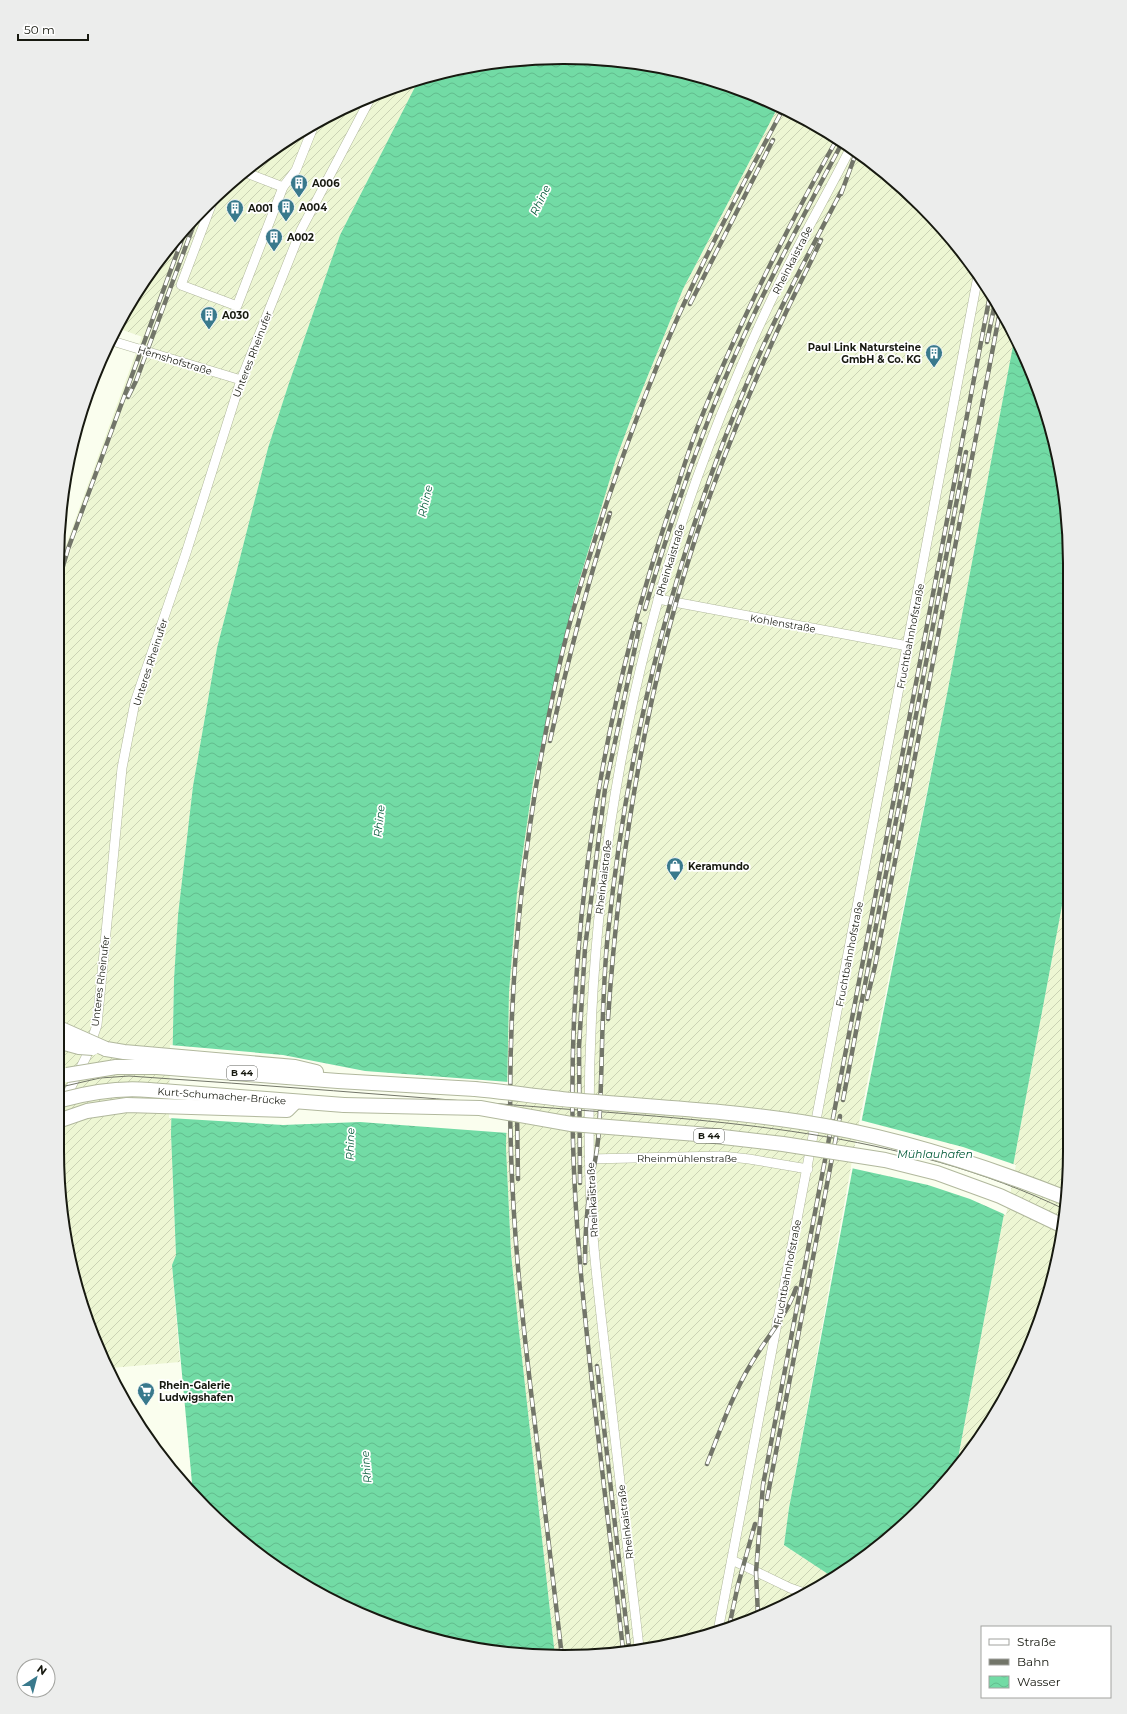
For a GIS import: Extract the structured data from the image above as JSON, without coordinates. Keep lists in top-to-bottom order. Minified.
{"streets":{"highway":["B 44","Kurt-Schumacher-Brücke"],"street":["Rheinkaistraße","Unteres Rheinufer","Hemshofstraße","Kohlenstraße","Fruchtbahnhofstraße","Rheinmühlenstraße"]},"crossings":[["Rheinkaistraße","Kohlenstraße"],["Rheinkaistraße","Rheinmühlenstraße"],["Unteres Rheinufer","Hemshofstraße"],["Kohlenstraße","Fruchtbahnhofstraße"],["Fruchtbahnhofstraße","Rheinmühlenstraße"],["B 44","Kurt-Schumacher-Brücke"]],"water":["Rhine","Mühlauhafen"],"places":{"building":["A006","A004","A001","A002","A030","Paul Link Natursteine GmbH & Co. KG"],"shop":["Keramundo"],"supermarket":["Rhein-Galerie Ludwigshafen"]},"legend":["Straße","Bahn","Wasser"],"scale_bar":"50 m","north":"top right"}
